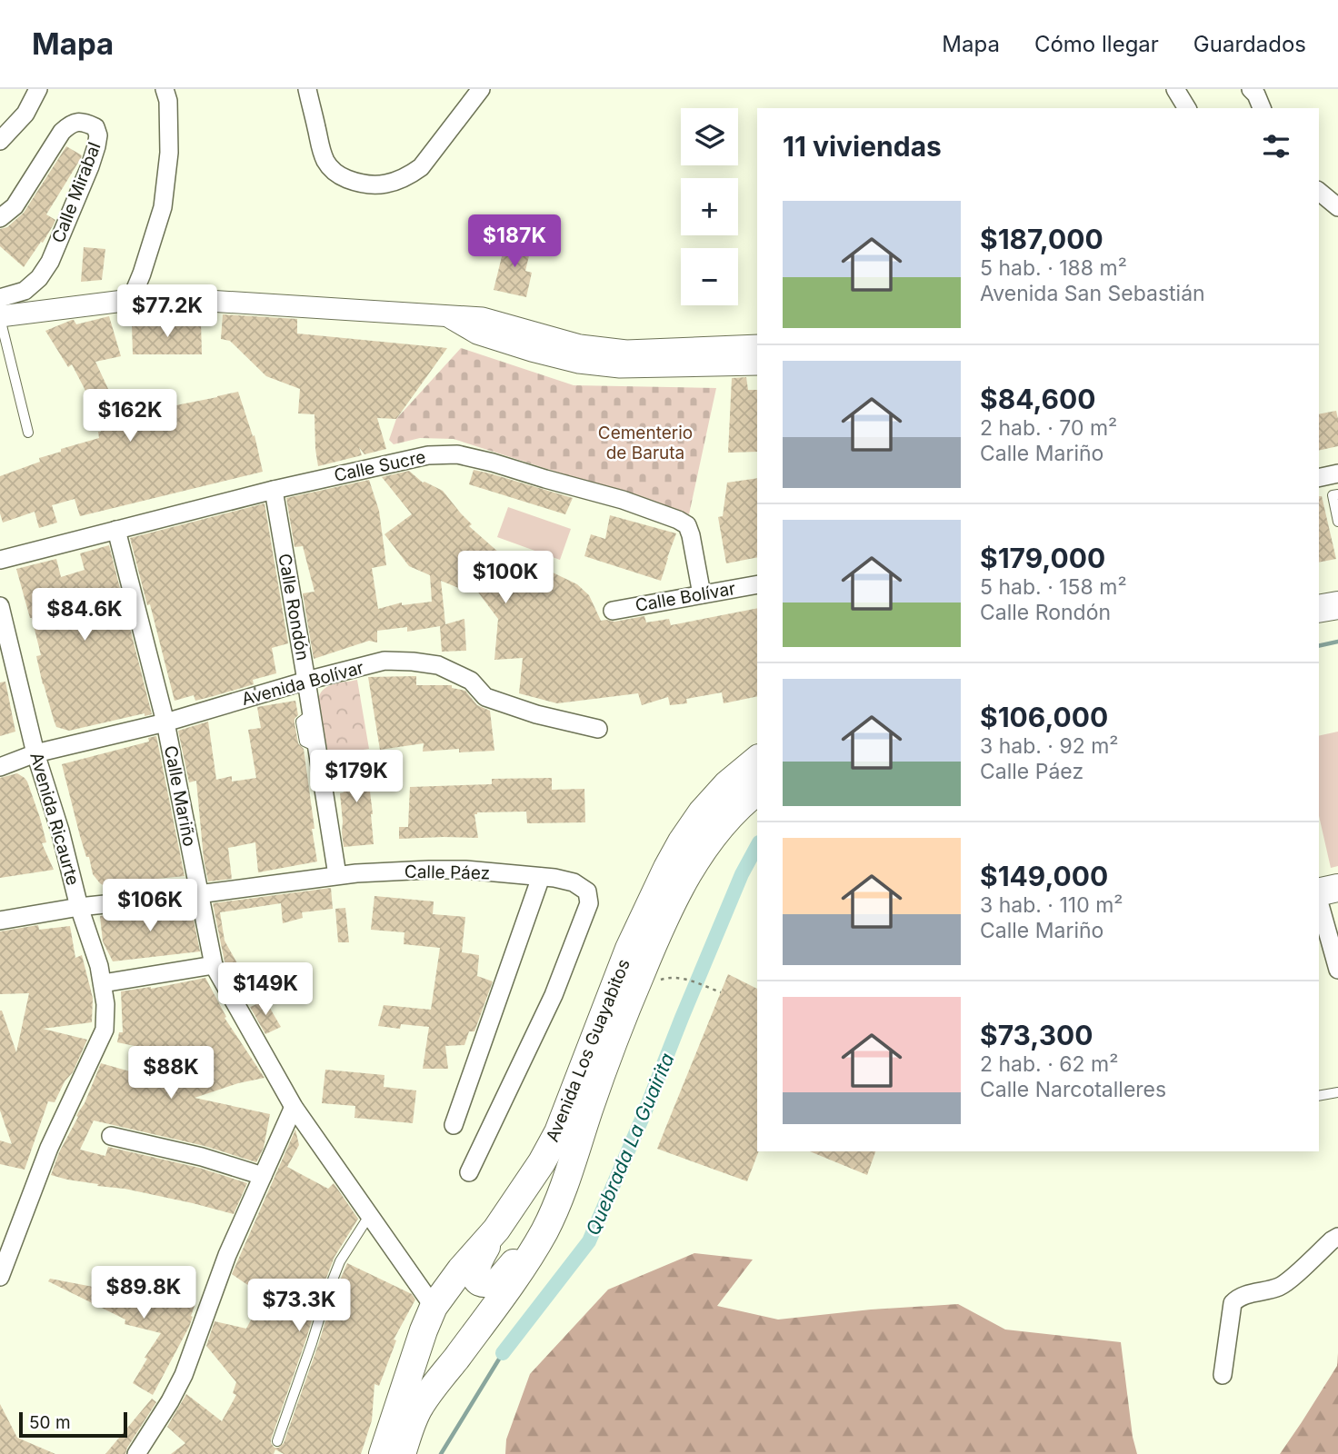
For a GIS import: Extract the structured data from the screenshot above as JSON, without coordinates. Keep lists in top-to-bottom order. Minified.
{"streets":{"main road":["Avenida Los Guayabitos"],"street":["Calle Mirabal","Calle Sucre","Calle Bolívar","Calle Rondón","Avenida Bolívar","Calle Mariño","Avenida Ricaurte","Calle Páez"]},"crossings":[["Calle Sucre","Calle Bolívar"],["Calle Sucre","Calle Rondón"],["Calle Sucre","Calle Mariño"],["Calle Rondón","Avenida Bolívar"],["Calle Rondón","Calle Páez"],["Avenida Bolívar","Calle Mariño"],["Avenida Bolívar","Avenida Ricaurte"],["Calle Mariño","Calle Páez"],["Calle Mariño","Avenida Los Guayabitos"],["Avenida Ricaurte","Calle Páez"]],"water":["Quebrada La Guairita"],"parks":["Cementerio de Baruta"],"scale_bar":"50 m","page":{"header":"Mapa","nav":["Mapa","Cómo llegar","Guardados"],"map_buttons":["+","−"],"heading":"11 viviendas","list":[{"name":"$187,000","note":"5 hab. · 188 m² · Avenida San Sebastián"},{"name":"$84,600","note":"2 hab. · 70 m² · Calle Mariño"},{"name":"$179,000","note":"5 hab. · 158 m² · Calle Rondón"},{"name":"$106,000","note":"3 hab. · 92 m² · Calle Páez"},{"name":"$149,000","note":"3 hab. · 110 m² · Calle Mariño"},{"name":"$73,300","note":"2 hab. · 62 m² · Calle Narcotalleres"}],"price":["$187K","$77.2K","$162K","$100K","$84.6K","$179K","$106K","$149K","$88K","$89.8K","$73.3K"],"scale":"50 m"}}
